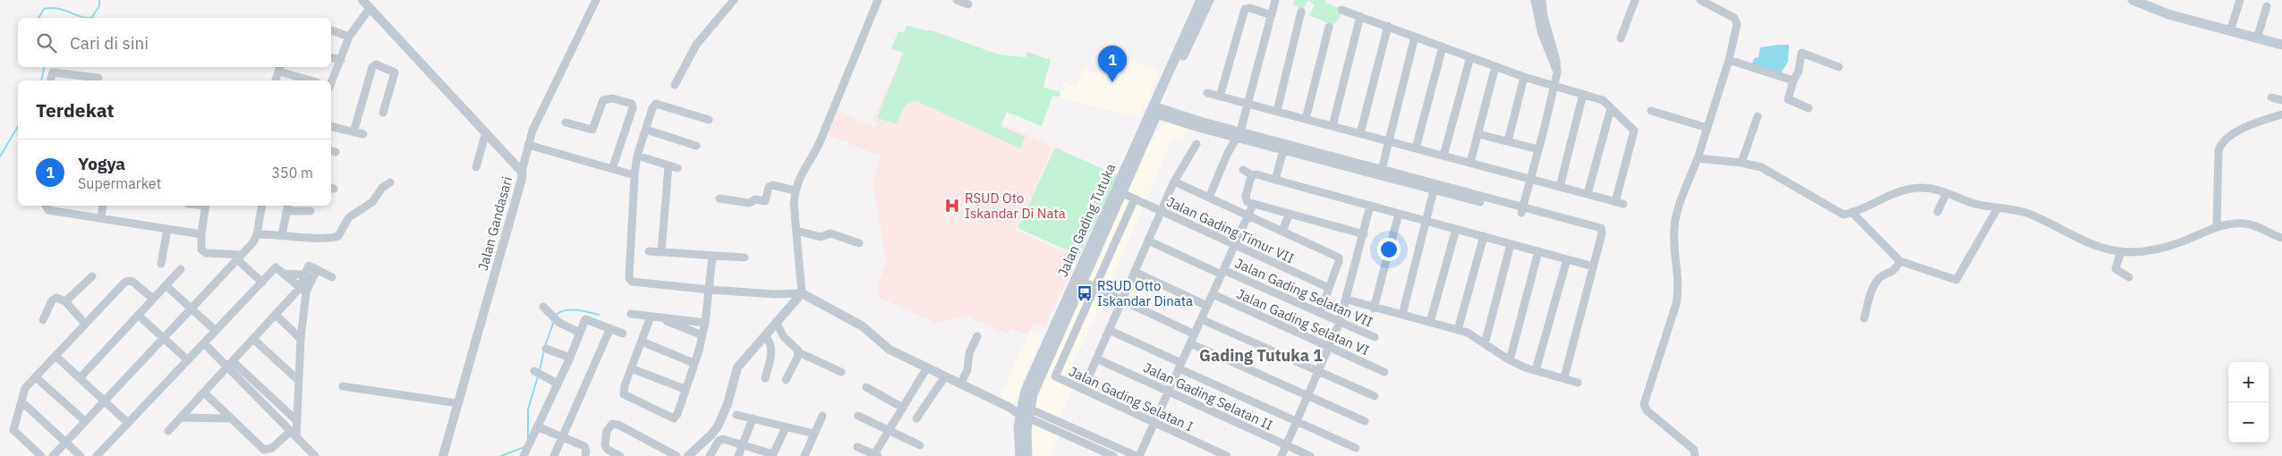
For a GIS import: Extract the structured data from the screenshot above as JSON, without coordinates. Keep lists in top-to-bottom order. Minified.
{"streets":{"main road":["Jalan Gading Tutuka"],"street":["Jalan Gandasari","Jalan Gading Timur VII","Jalan Gading Selatan VII","Jalan Gading Selatan VI","Jalan Gading Selatan II","Jalan Gading Selatan I"]},"crossings":[["Jalan Gading Tutuka","Jalan Gading Timur VII"],["Jalan Gading Timur VII","Jalan Gading Selatan I"]],"districts":["Gading Tutuka 1"],"places":{"hospital":["RSUD Oto Iskandar Di Nata"],"bus stop":["RSUD Otto Iskandar Dinata"]},"page":{"search":"Cari di sini","pins":"1","heading":"Terdekat","list":[{"mark":"1","name":"Yogya","note":"Supermarket","value":"350 m"}],"map_buttons":["+","−"]}}
